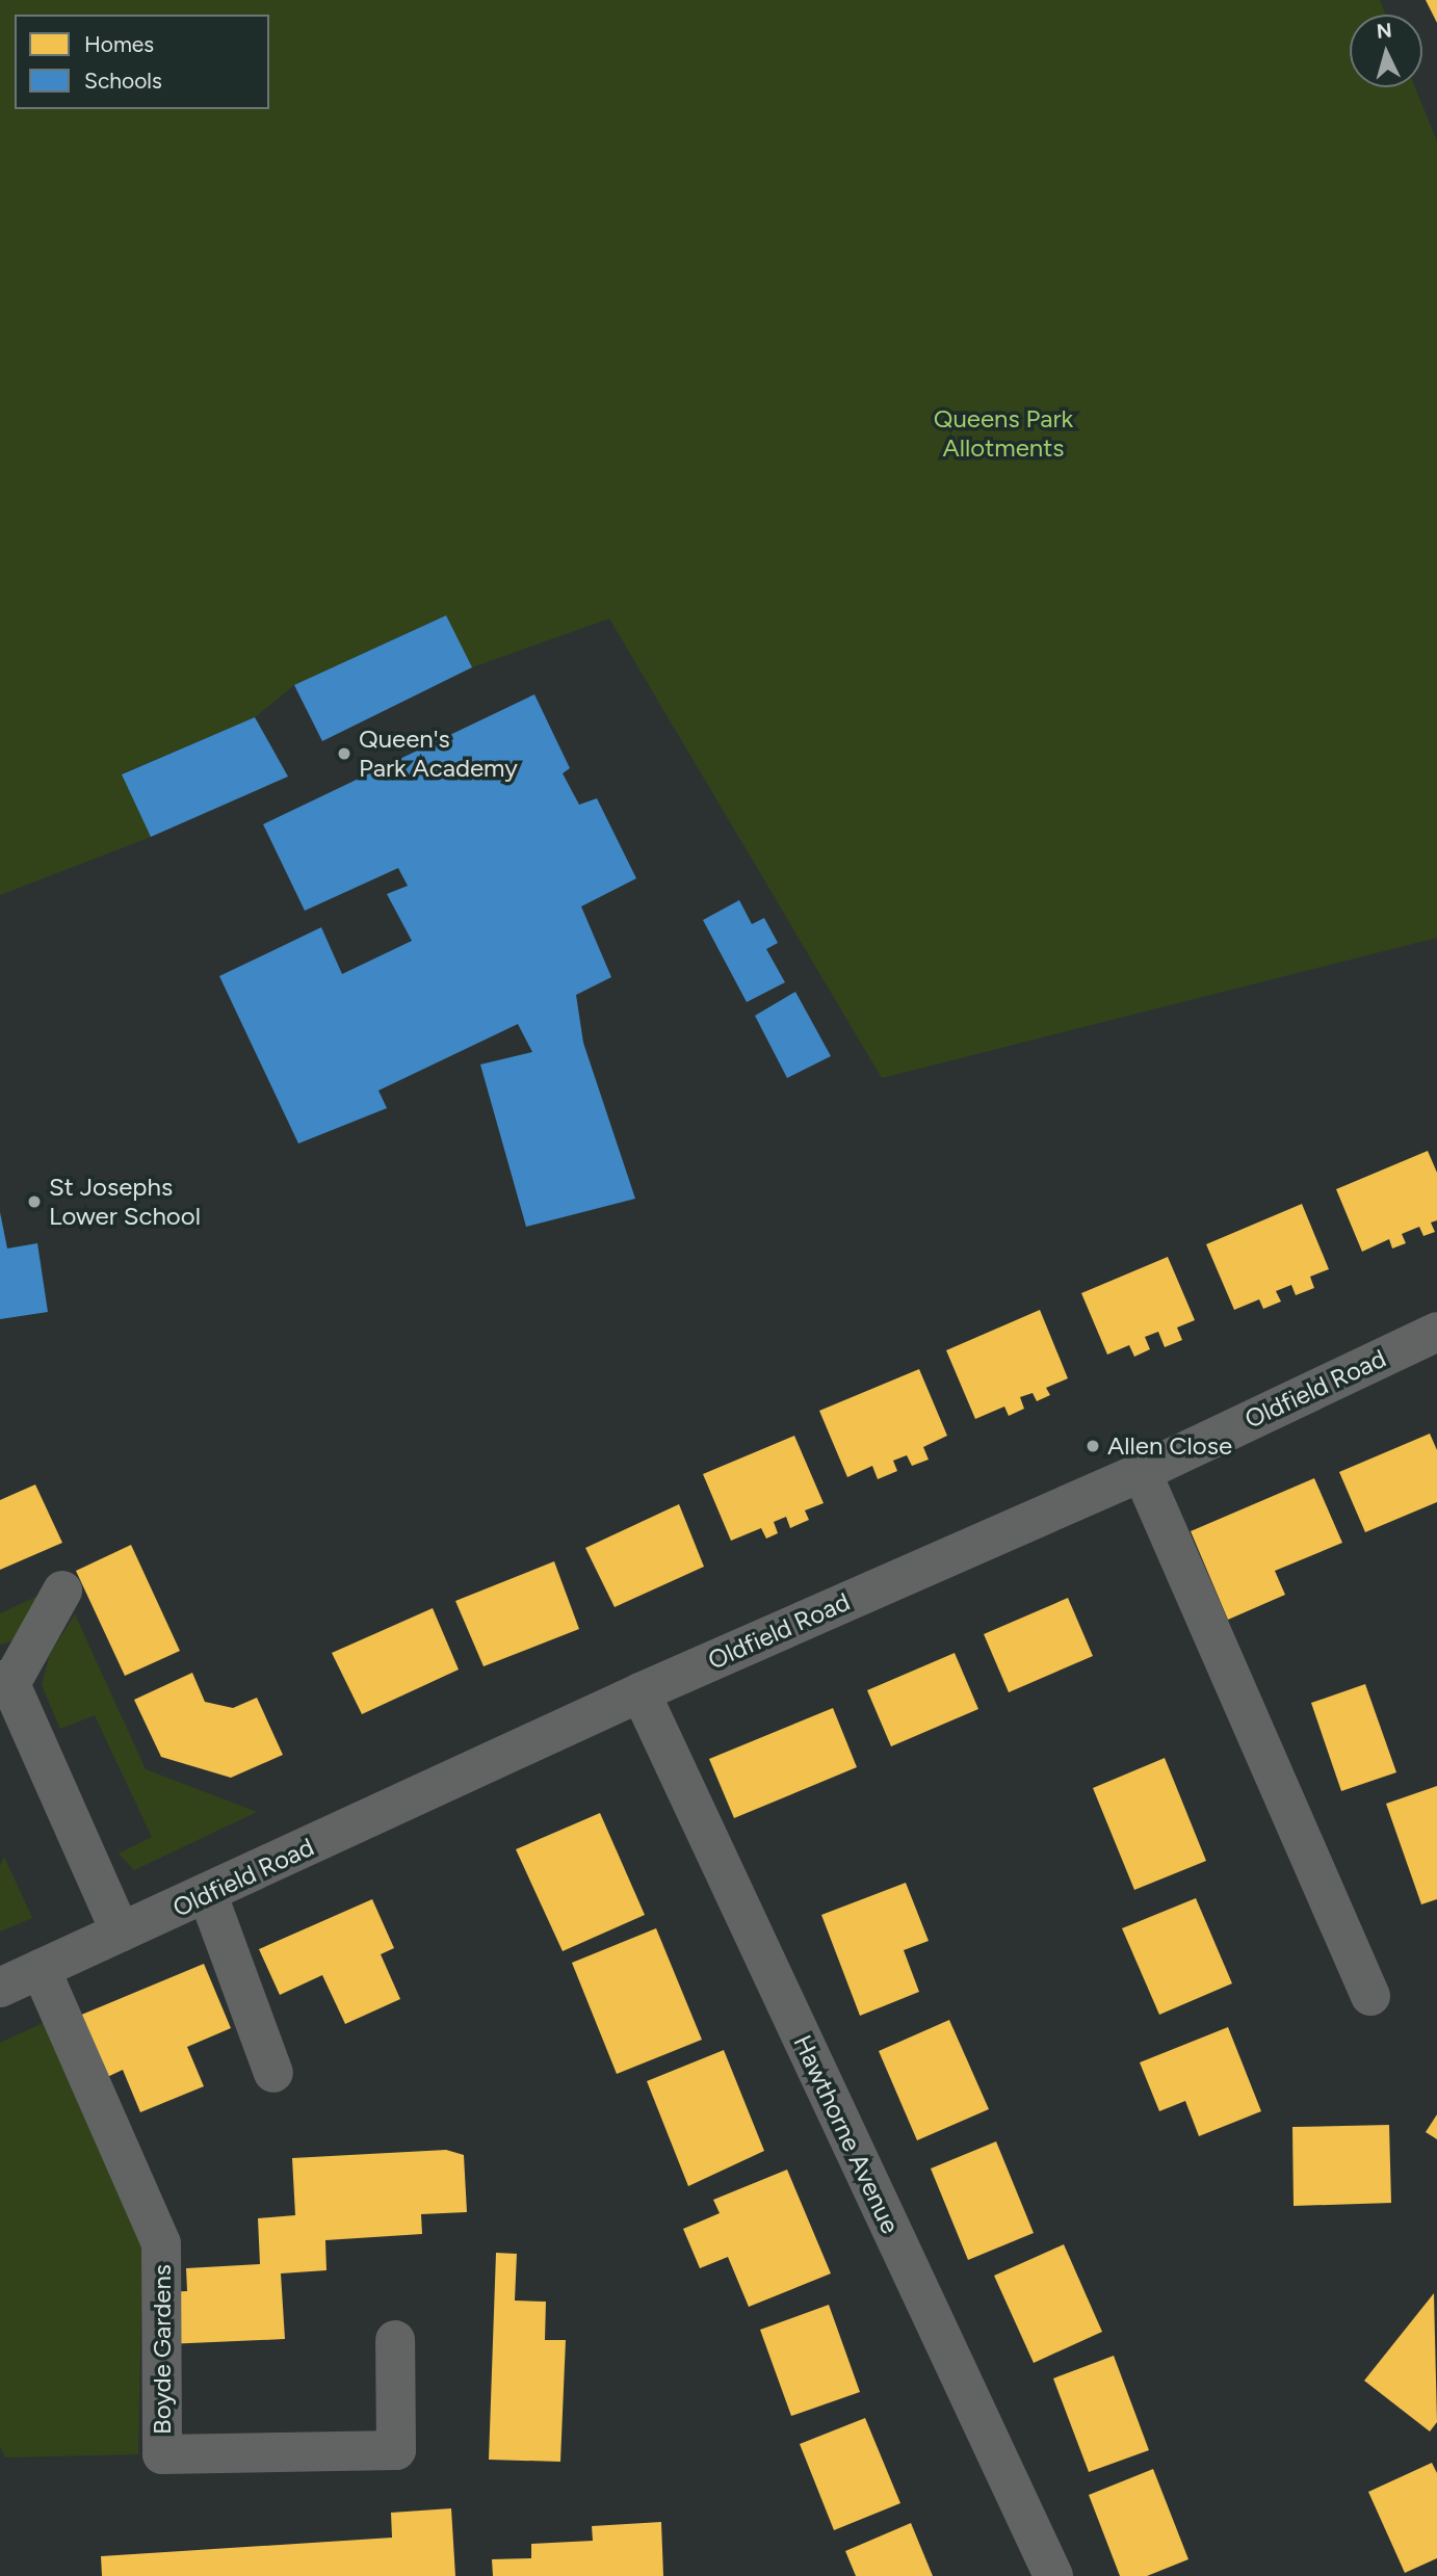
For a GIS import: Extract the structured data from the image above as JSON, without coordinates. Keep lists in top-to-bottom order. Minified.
{"streets":{"street":["Oldfield Road","Hawthorne Avenue","Boyde Gardens"]},"crossings":[["Oldfield Road","Hawthorne Avenue"],["Oldfield Road","Boyde Gardens"]],"parks":["Queens Park Allotments"],"places":["Queen's Park Academy","St Josephs Lower School","Allen Close"],"legend":["Homes","Schools"],"north":"top"}
